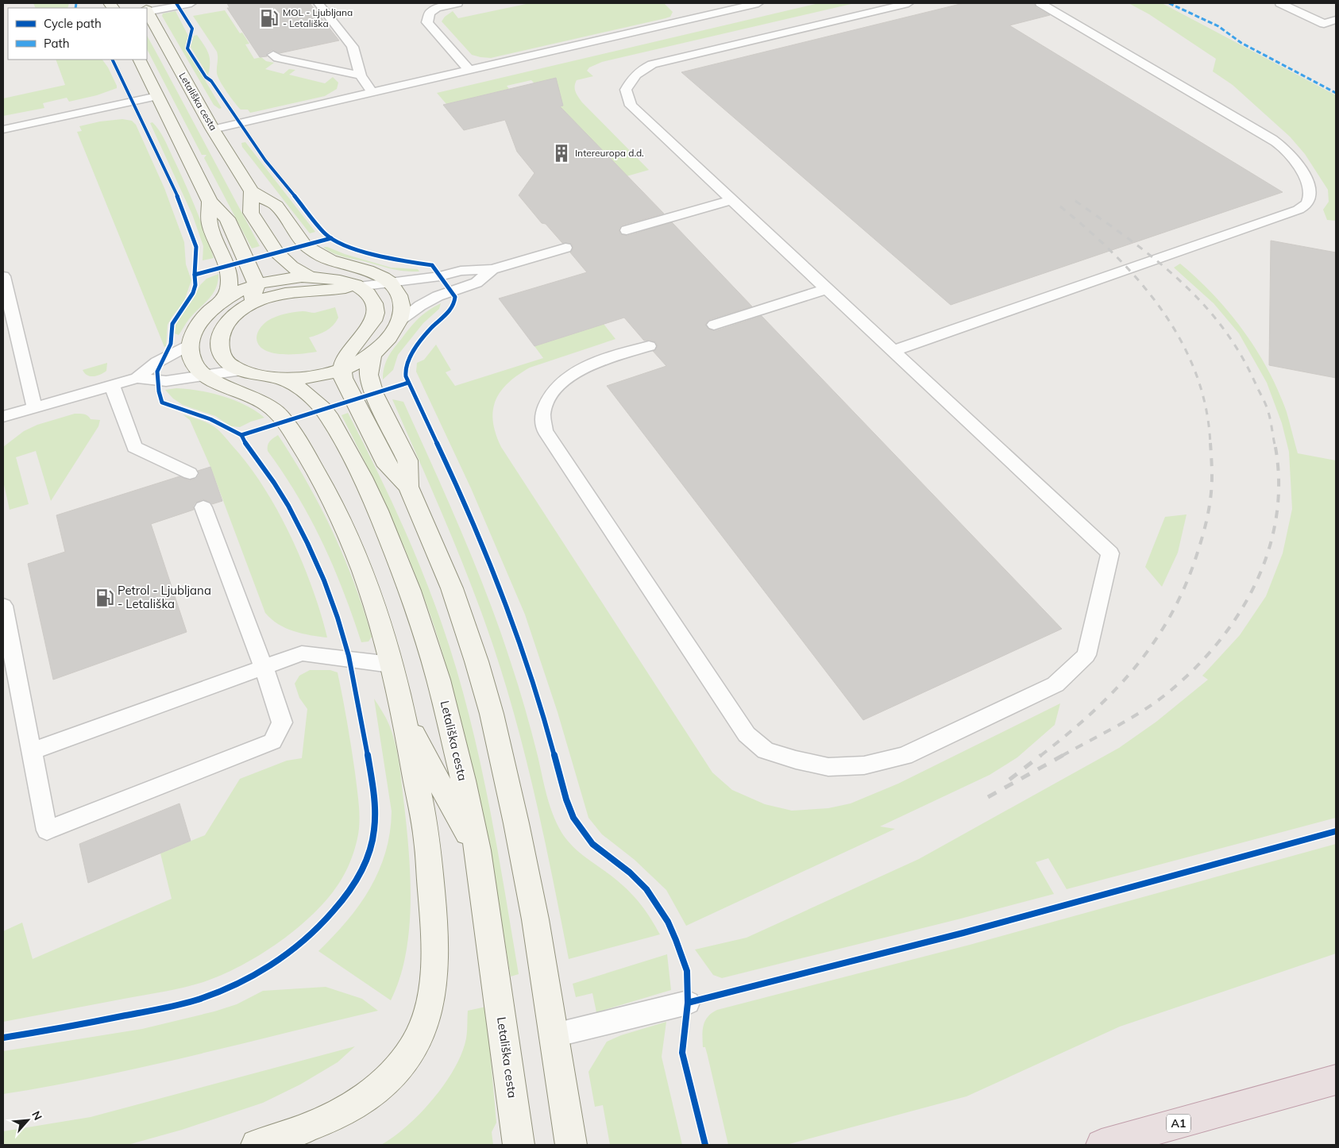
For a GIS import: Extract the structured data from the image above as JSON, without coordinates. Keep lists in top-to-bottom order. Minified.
{"streets":{"highway":["A1"],"main road":["Letališka cesta"]},"places":{"fuel station":["MOL - Ljubljana - Letališka","Petrol - Ljubljana - Letališka"],"building":["Intereuropa d.d."]},"legend":["Cycle path","Path"],"north":"top right"}
